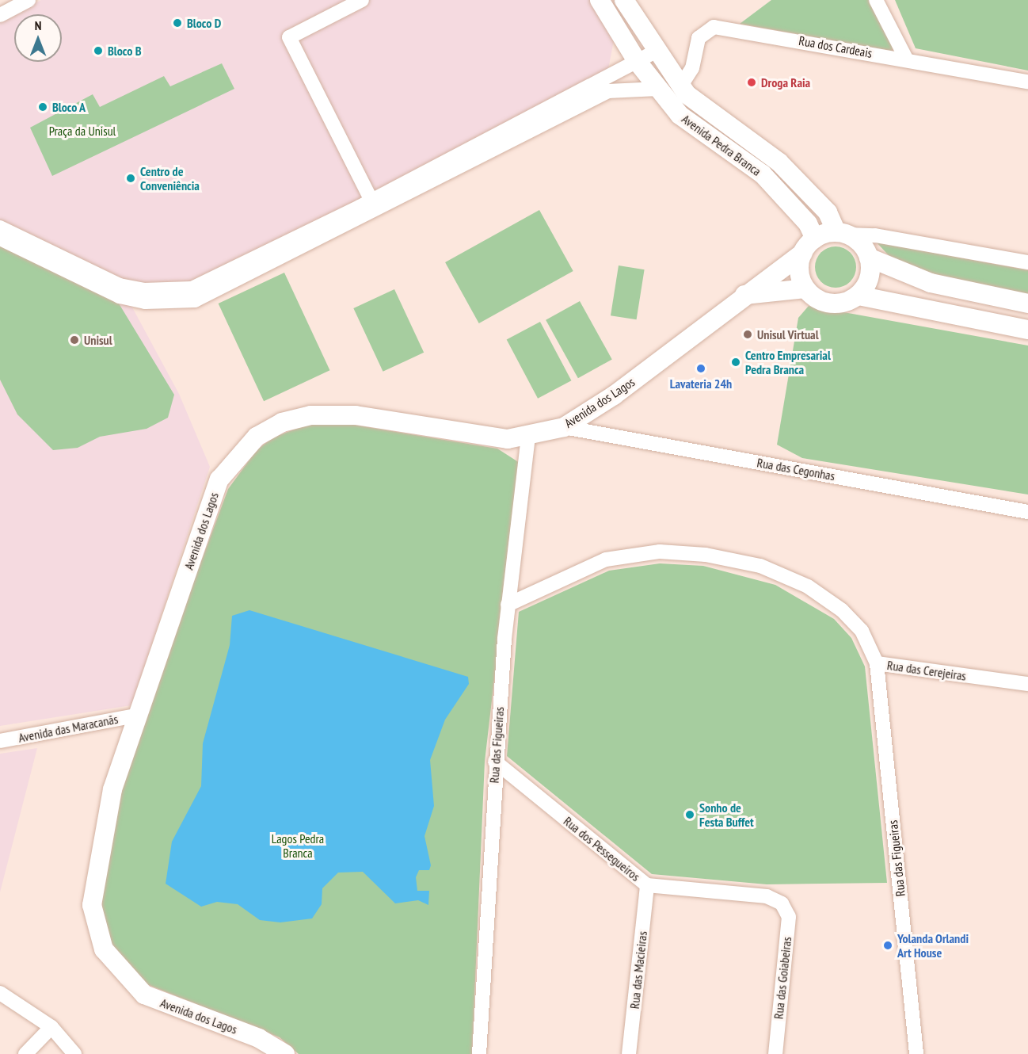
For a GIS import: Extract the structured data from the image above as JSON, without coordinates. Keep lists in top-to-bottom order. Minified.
{"streets":{"main road":["Avenida Pedra Branca","Avenida dos Lagos"],"street":["Rua dos Cardeais","Rua das Cegonhas","Rua das Cerejeiras","Avenida das Maracanãs","Rua das Figueiras","Rua dos Pessegueiros","Rua das Macieiras","Rua das Goiabeiras"]},"crossings":[["Rua dos Cardeais","Avenida Pedra Branca"],["Avenida Pedra Branca","Avenida dos Lagos"],["Avenida dos Lagos","Rua das Cegonhas"],["Avenida dos Lagos","Avenida das Maracanãs"],["Avenida dos Lagos","Rua das Figueiras"],["Rua das Cerejeiras","Rua das Figueiras"],["Rua das Figueiras","Rua dos Pessegueiros"],["Rua dos Pessegueiros","Rua das Macieiras"],["Rua dos Pessegueiros","Rua das Goiabeiras"]],"parks":["Praça da Unisul","Lagos Pedra Branca"],"places":["Bloco D","Bloco B","Droga Raia","Bloco A","Centro de Conveniência","Unisul Virtual","Unisul","Centro Empresarial Pedra Branca","Lavateria 24h","Sonho de Festa Buffet","Yolanda Orlandi Art House"],"north":"top"}
